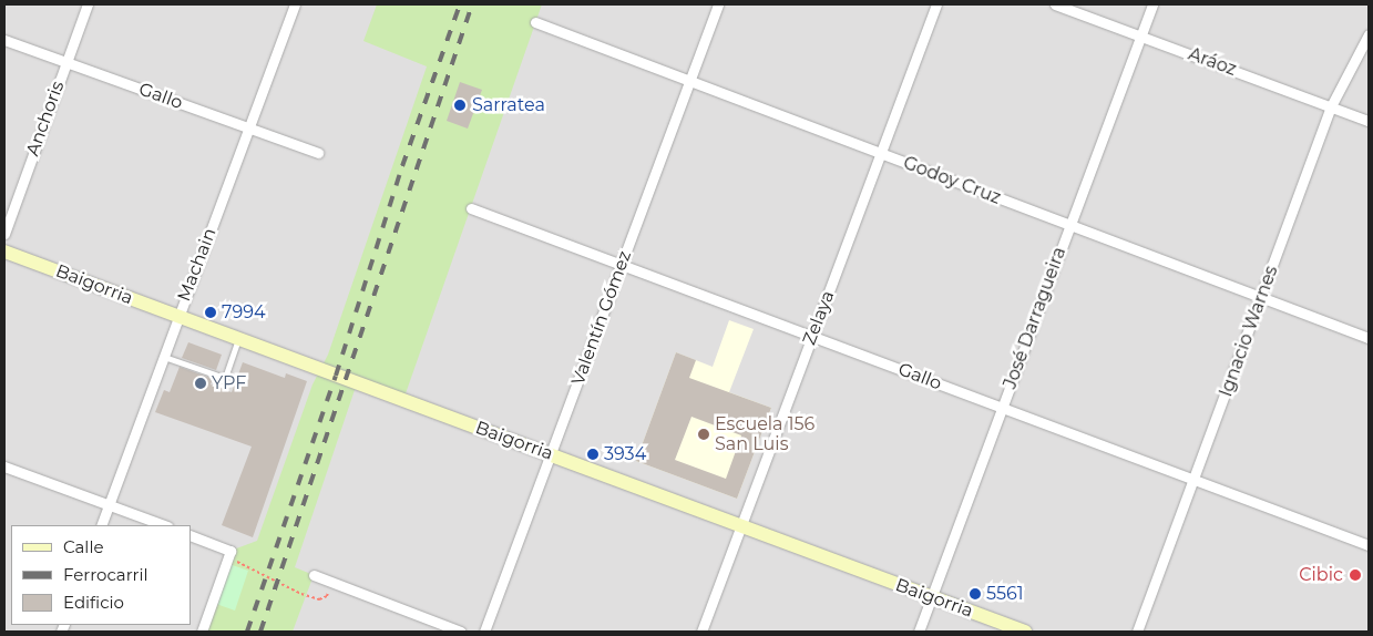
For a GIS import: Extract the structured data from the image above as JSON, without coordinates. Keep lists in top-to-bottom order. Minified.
{"streets":{"street":["Aráoz","Gallo","Anchoris","Godoy Cruz","Machain","Baigorria","Valentín Gómez","Zelaya","José Darragueira","Ignacio Warnes"]},"crossings":[["Aráoz","José Darragueira"],["Aráoz","Ignacio Warnes"],["Gallo","Anchoris"],["Gallo","Machain"],["Gallo","Valentín Gómez"],["Gallo","Zelaya"],["Gallo","José Darragueira"],["Gallo","Ignacio Warnes"],["Godoy Cruz","Valentín Gómez"],["Godoy Cruz","Zelaya"],["Godoy Cruz","José Darragueira"],["Godoy Cruz","Ignacio Warnes"],["Machain","Baigorria"],["Baigorria","Valentín Gómez"],["Baigorria","Zelaya"],["Baigorria","José Darragueira"]],"places":["Sarratea","7994","YPF","Escuela 156 San Luis","3934","Cibic","5561"],"legend":["Calle","Ferrocarril","Edificio"]}
